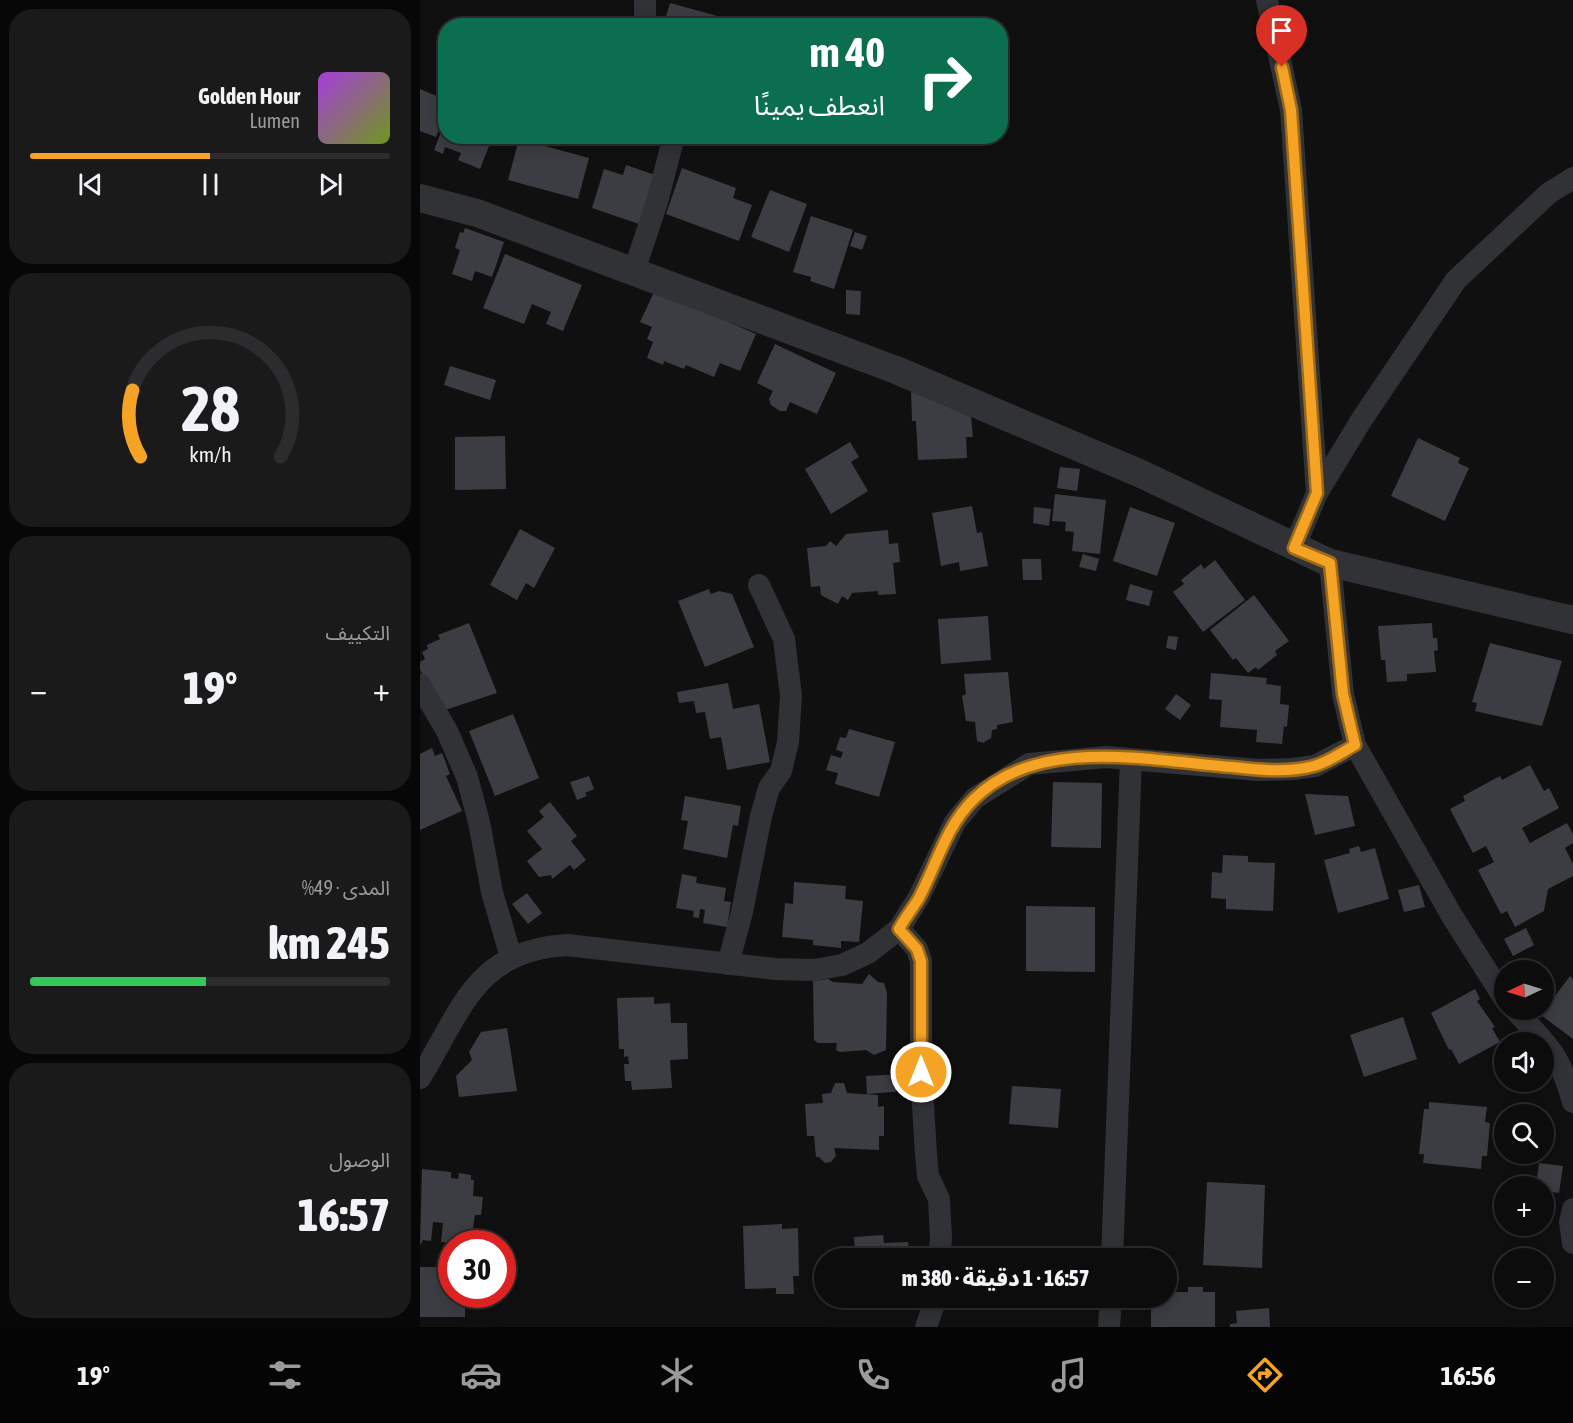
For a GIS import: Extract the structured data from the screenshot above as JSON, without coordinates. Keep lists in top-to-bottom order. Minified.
{"north":"left","page":{"turn":["40 m","انعطف يمينًا"],"song":["Golden Hour","Lumen"],"tile":["التكييف",["المدى · 49%","245 km"],["الوصول","16:57"]],"heat":["−","19°","+"],"map_buttons":["+","−"],"limit":"30","trip":"16:57 · 1 دقيقة · 380 m","tabs":["16:56","19°"],"gauge":["28","km/h"]}}
